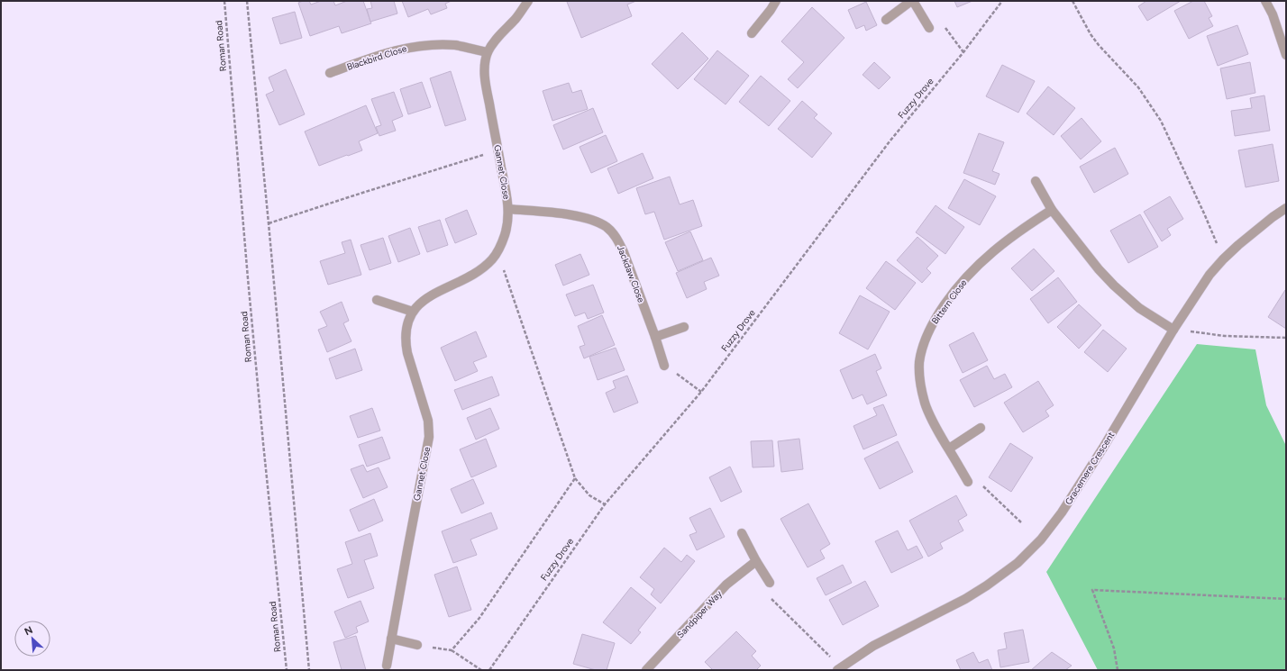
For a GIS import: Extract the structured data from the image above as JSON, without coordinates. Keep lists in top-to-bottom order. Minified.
{"streets":{"street":["Blackbird Close","Gannet Close","Jackdaw Close","Bittern Close","Gracemere Crescent","Sandpiper Way"],"path":["Roman Road","Fuzzy Drove"]},"crossings":[["Blackbird Close","Gannet Close"],["Gannet Close","Jackdaw Close"]],"north":"top left"}
